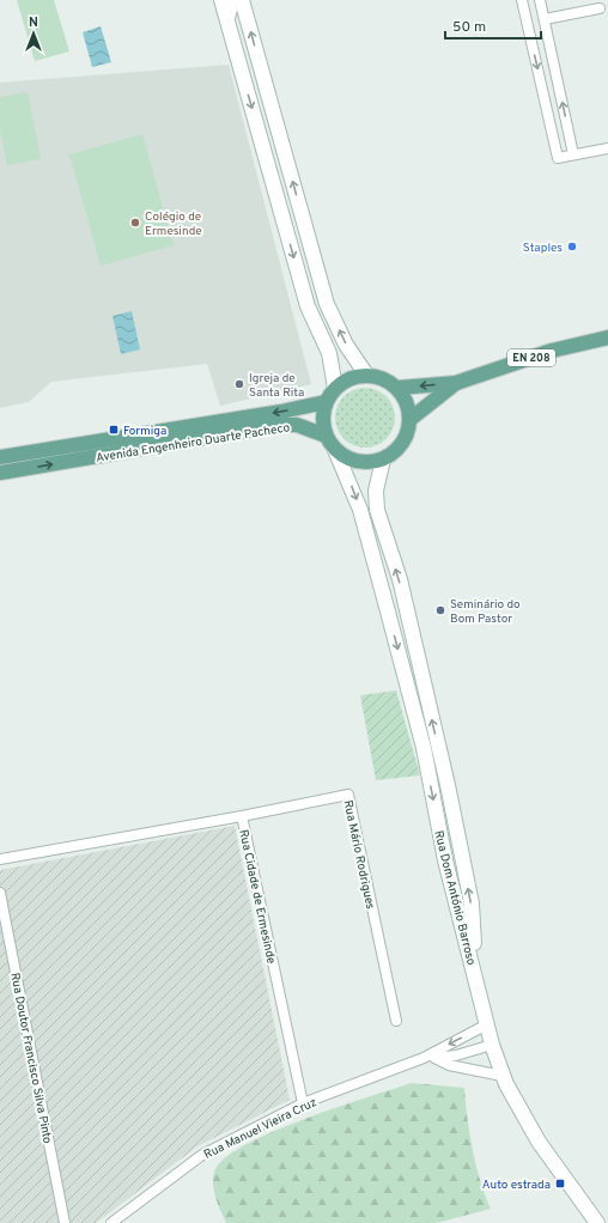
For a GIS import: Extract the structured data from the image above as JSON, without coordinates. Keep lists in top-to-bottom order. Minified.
{"streets":{"main road":["EN 208","Avenida Engenheiro Duarte Pacheco","Rua Dom António Barroso"],"street":["Rua Mário Rodrigues","Rua Cidade de Ermesinde","Rua Doutor Francisco Silva Pinto","Rua Manuel Vieira Cruz"]},"crossings":[["EN 208","Avenida Engenheiro Duarte Pacheco"],["EN 208","Rua Dom António Barroso"],["Avenida Engenheiro Duarte Pacheco","Rua Dom António Barroso"],["Rua Mário Rodrigues","Rua Cidade de Ermesinde"],["Rua Cidade de Ermesinde","Rua Manuel Vieira Cruz"]],"places":{"other":["Colégio de Ermesinde","Staples","Igreja de Santa Rita","Seminário do Bom Pastor"],"transit":["Formiga","Auto estrada"]},"scale_bar":"50 m","north":"top"}
